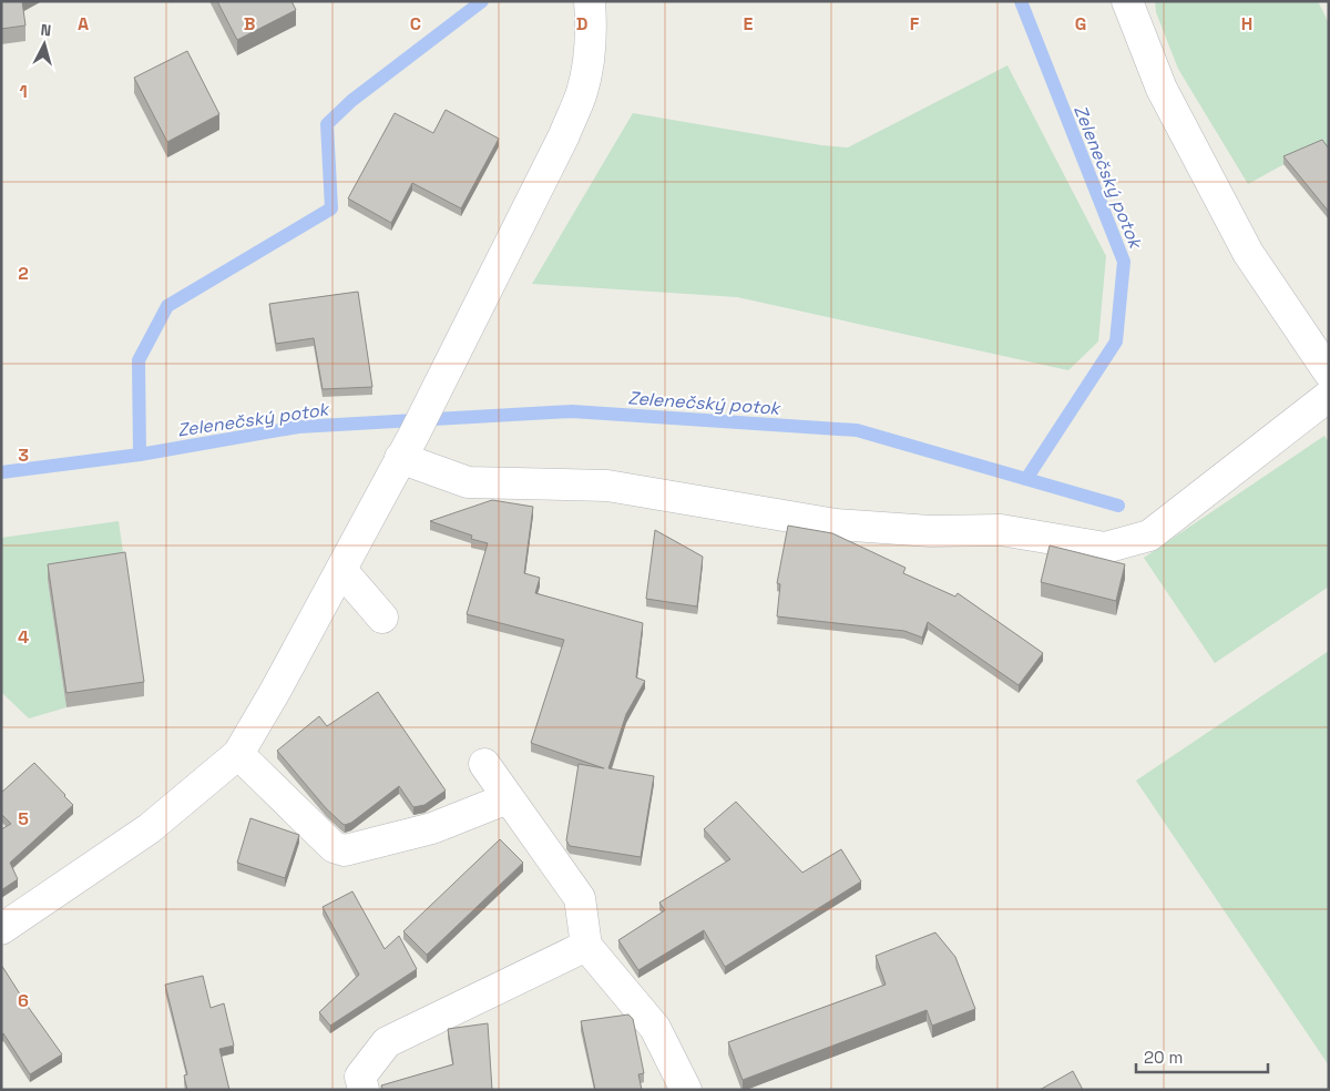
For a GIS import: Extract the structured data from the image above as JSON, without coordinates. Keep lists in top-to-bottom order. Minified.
{"water":["Zelenečský potok"],"scale_bar":"20 m","north":"top","grid":{"columns":["A","B","C","D","E","F","G","H"],"rows":["1","2","3","4","5","6"]}}
